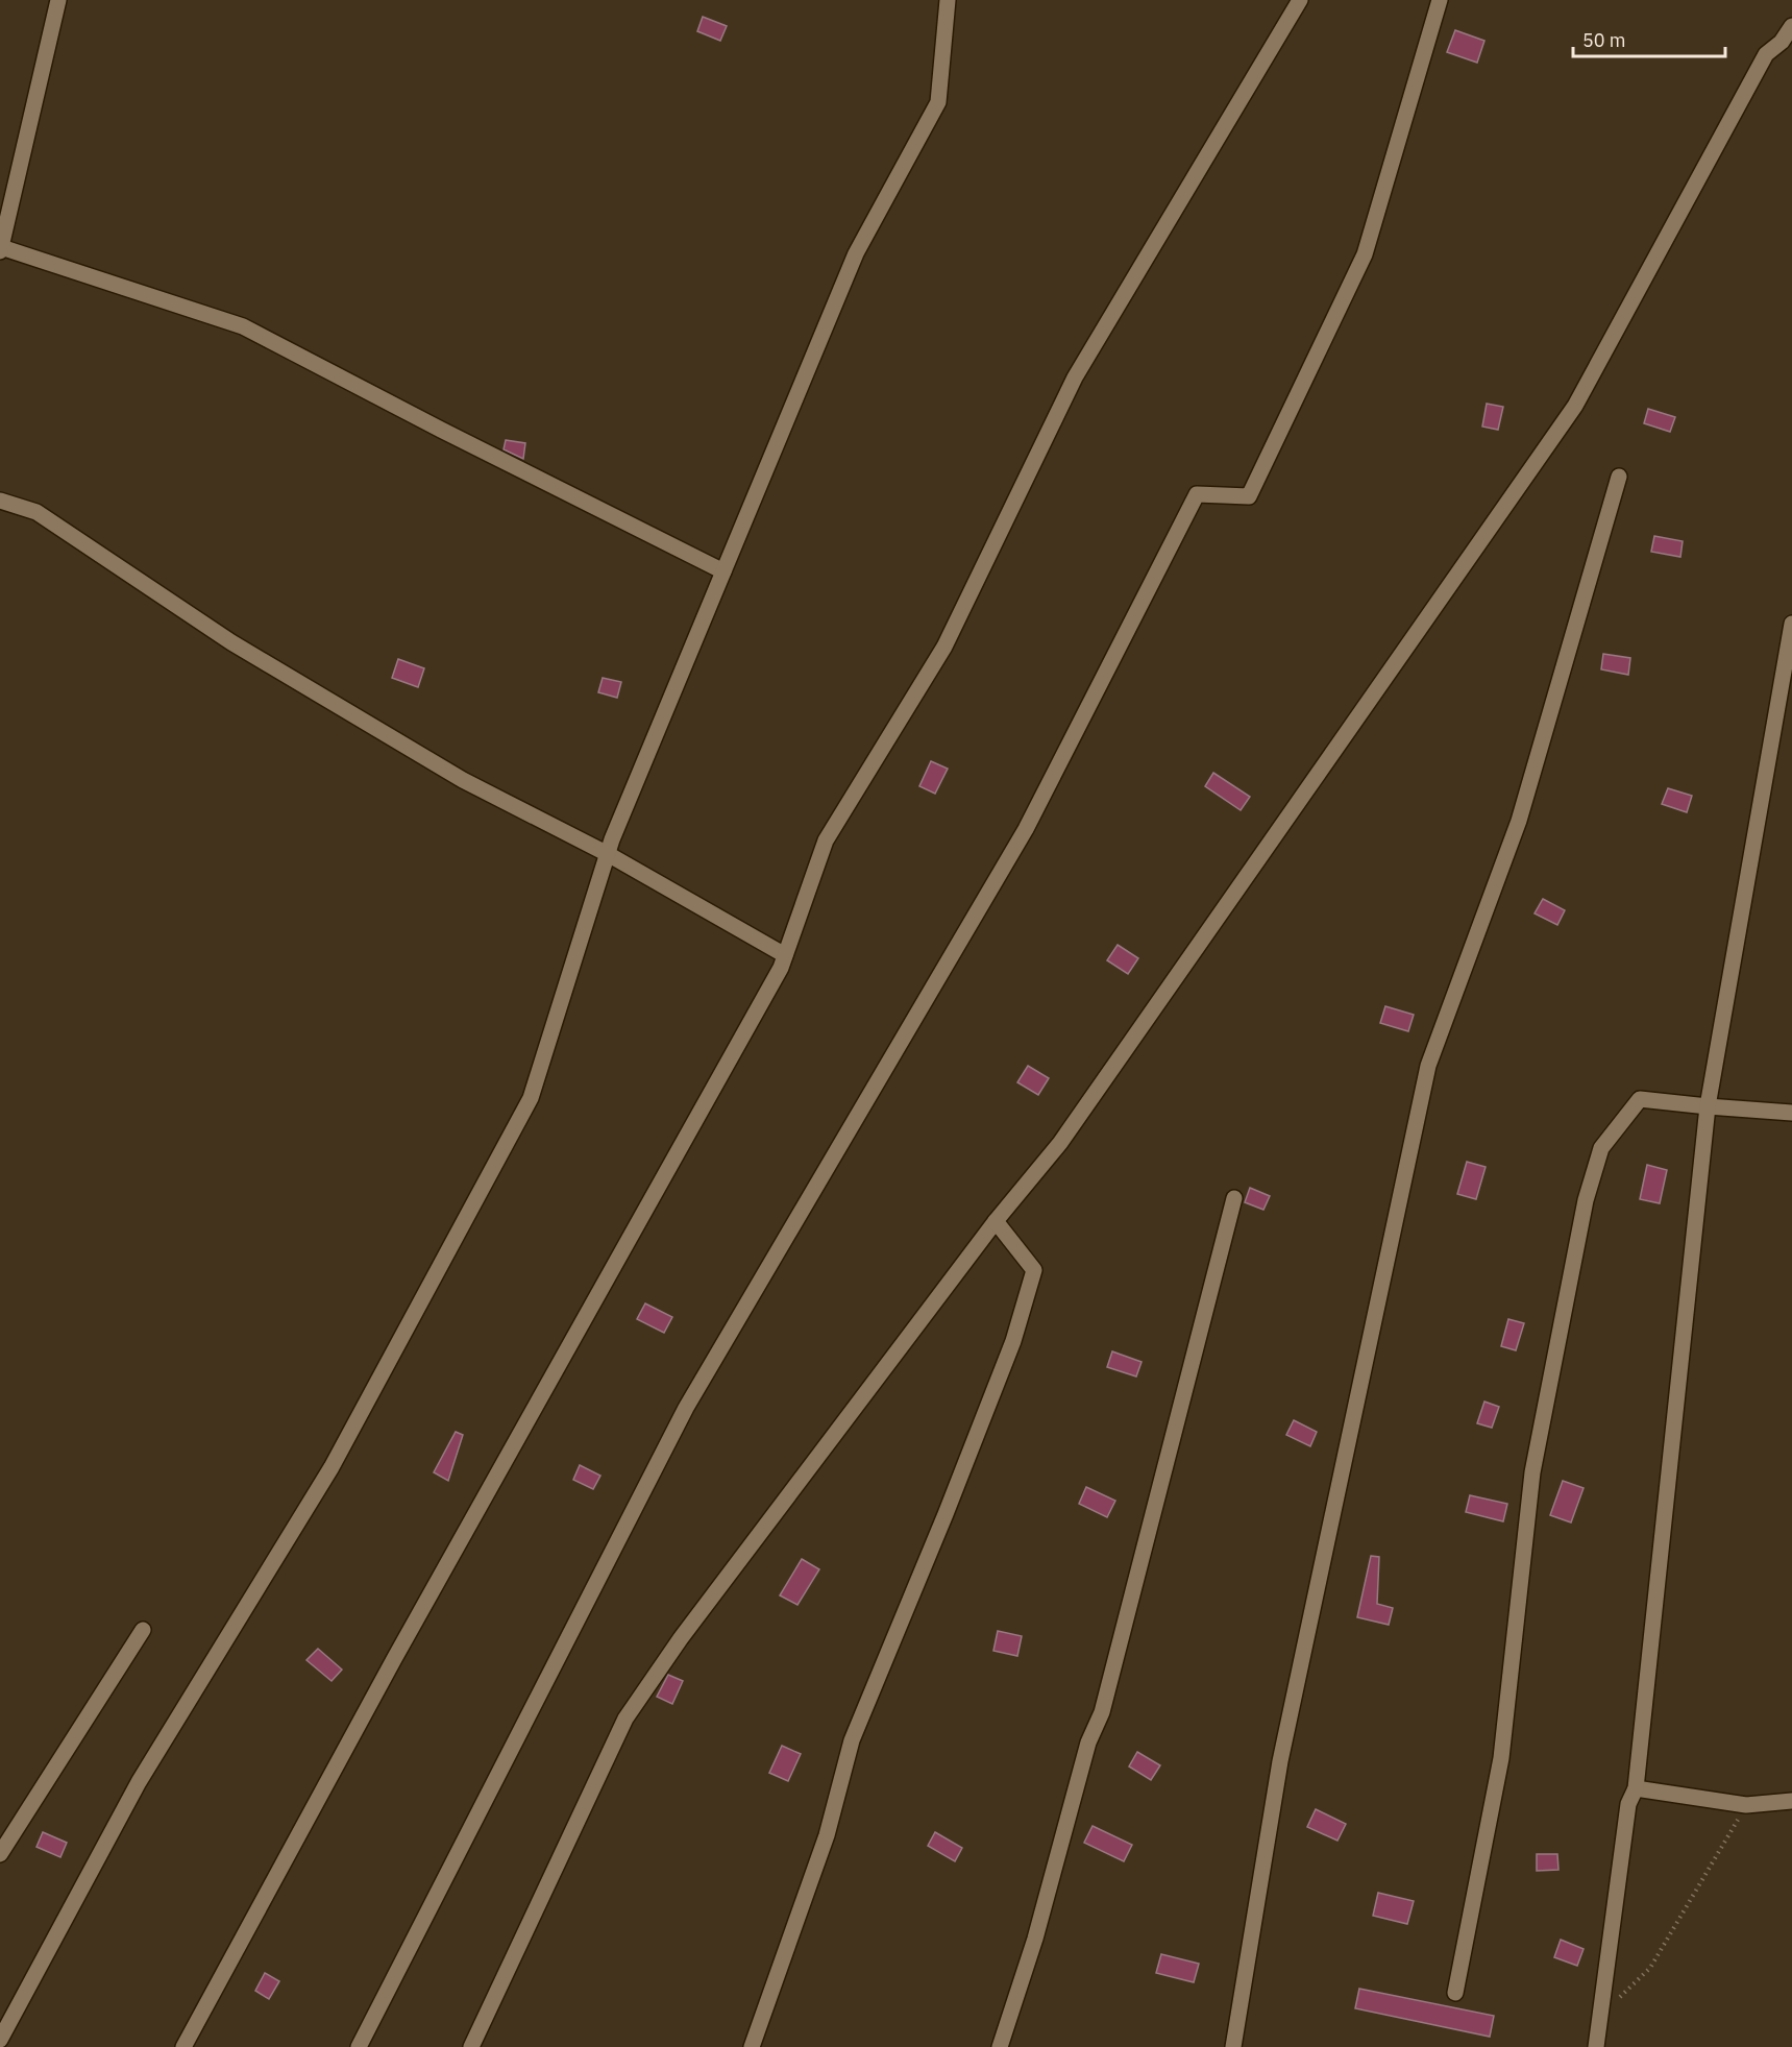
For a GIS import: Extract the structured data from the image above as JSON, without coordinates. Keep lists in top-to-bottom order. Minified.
{"scale_bar":"50 m"}
